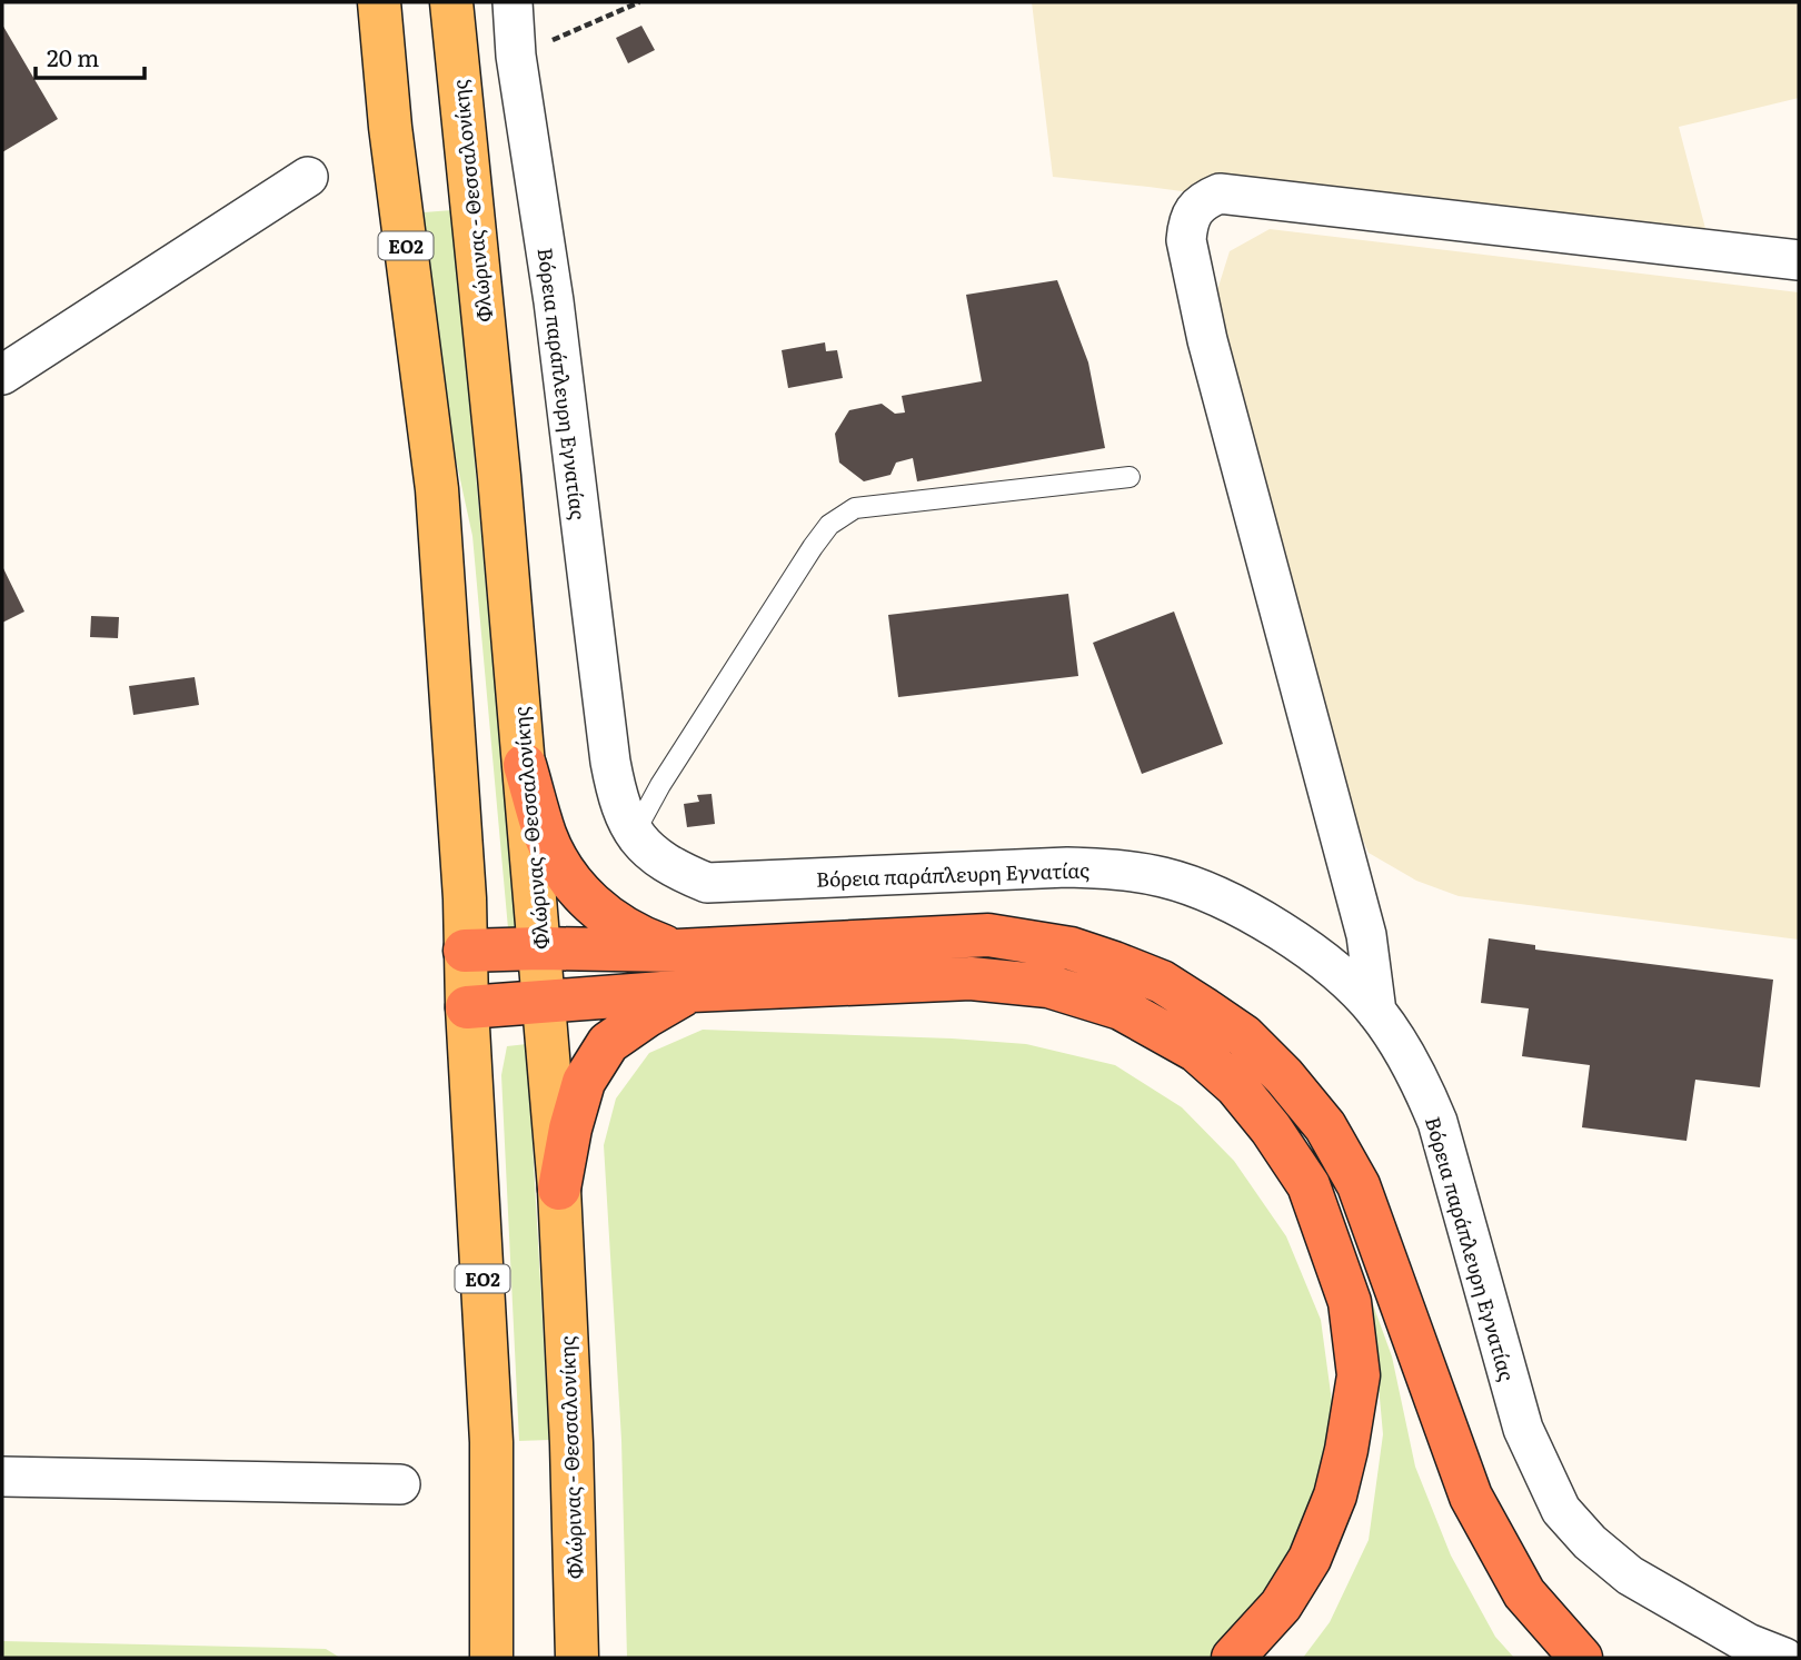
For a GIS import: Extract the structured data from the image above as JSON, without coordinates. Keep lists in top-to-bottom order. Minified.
{"streets":{"main road":["Φλώρινας - Θεσσαλονίκης","ΕΟ2"],"street":["Βόρεια παράπλευρη Εγνατίας"]},"scale_bar":"20 m"}
